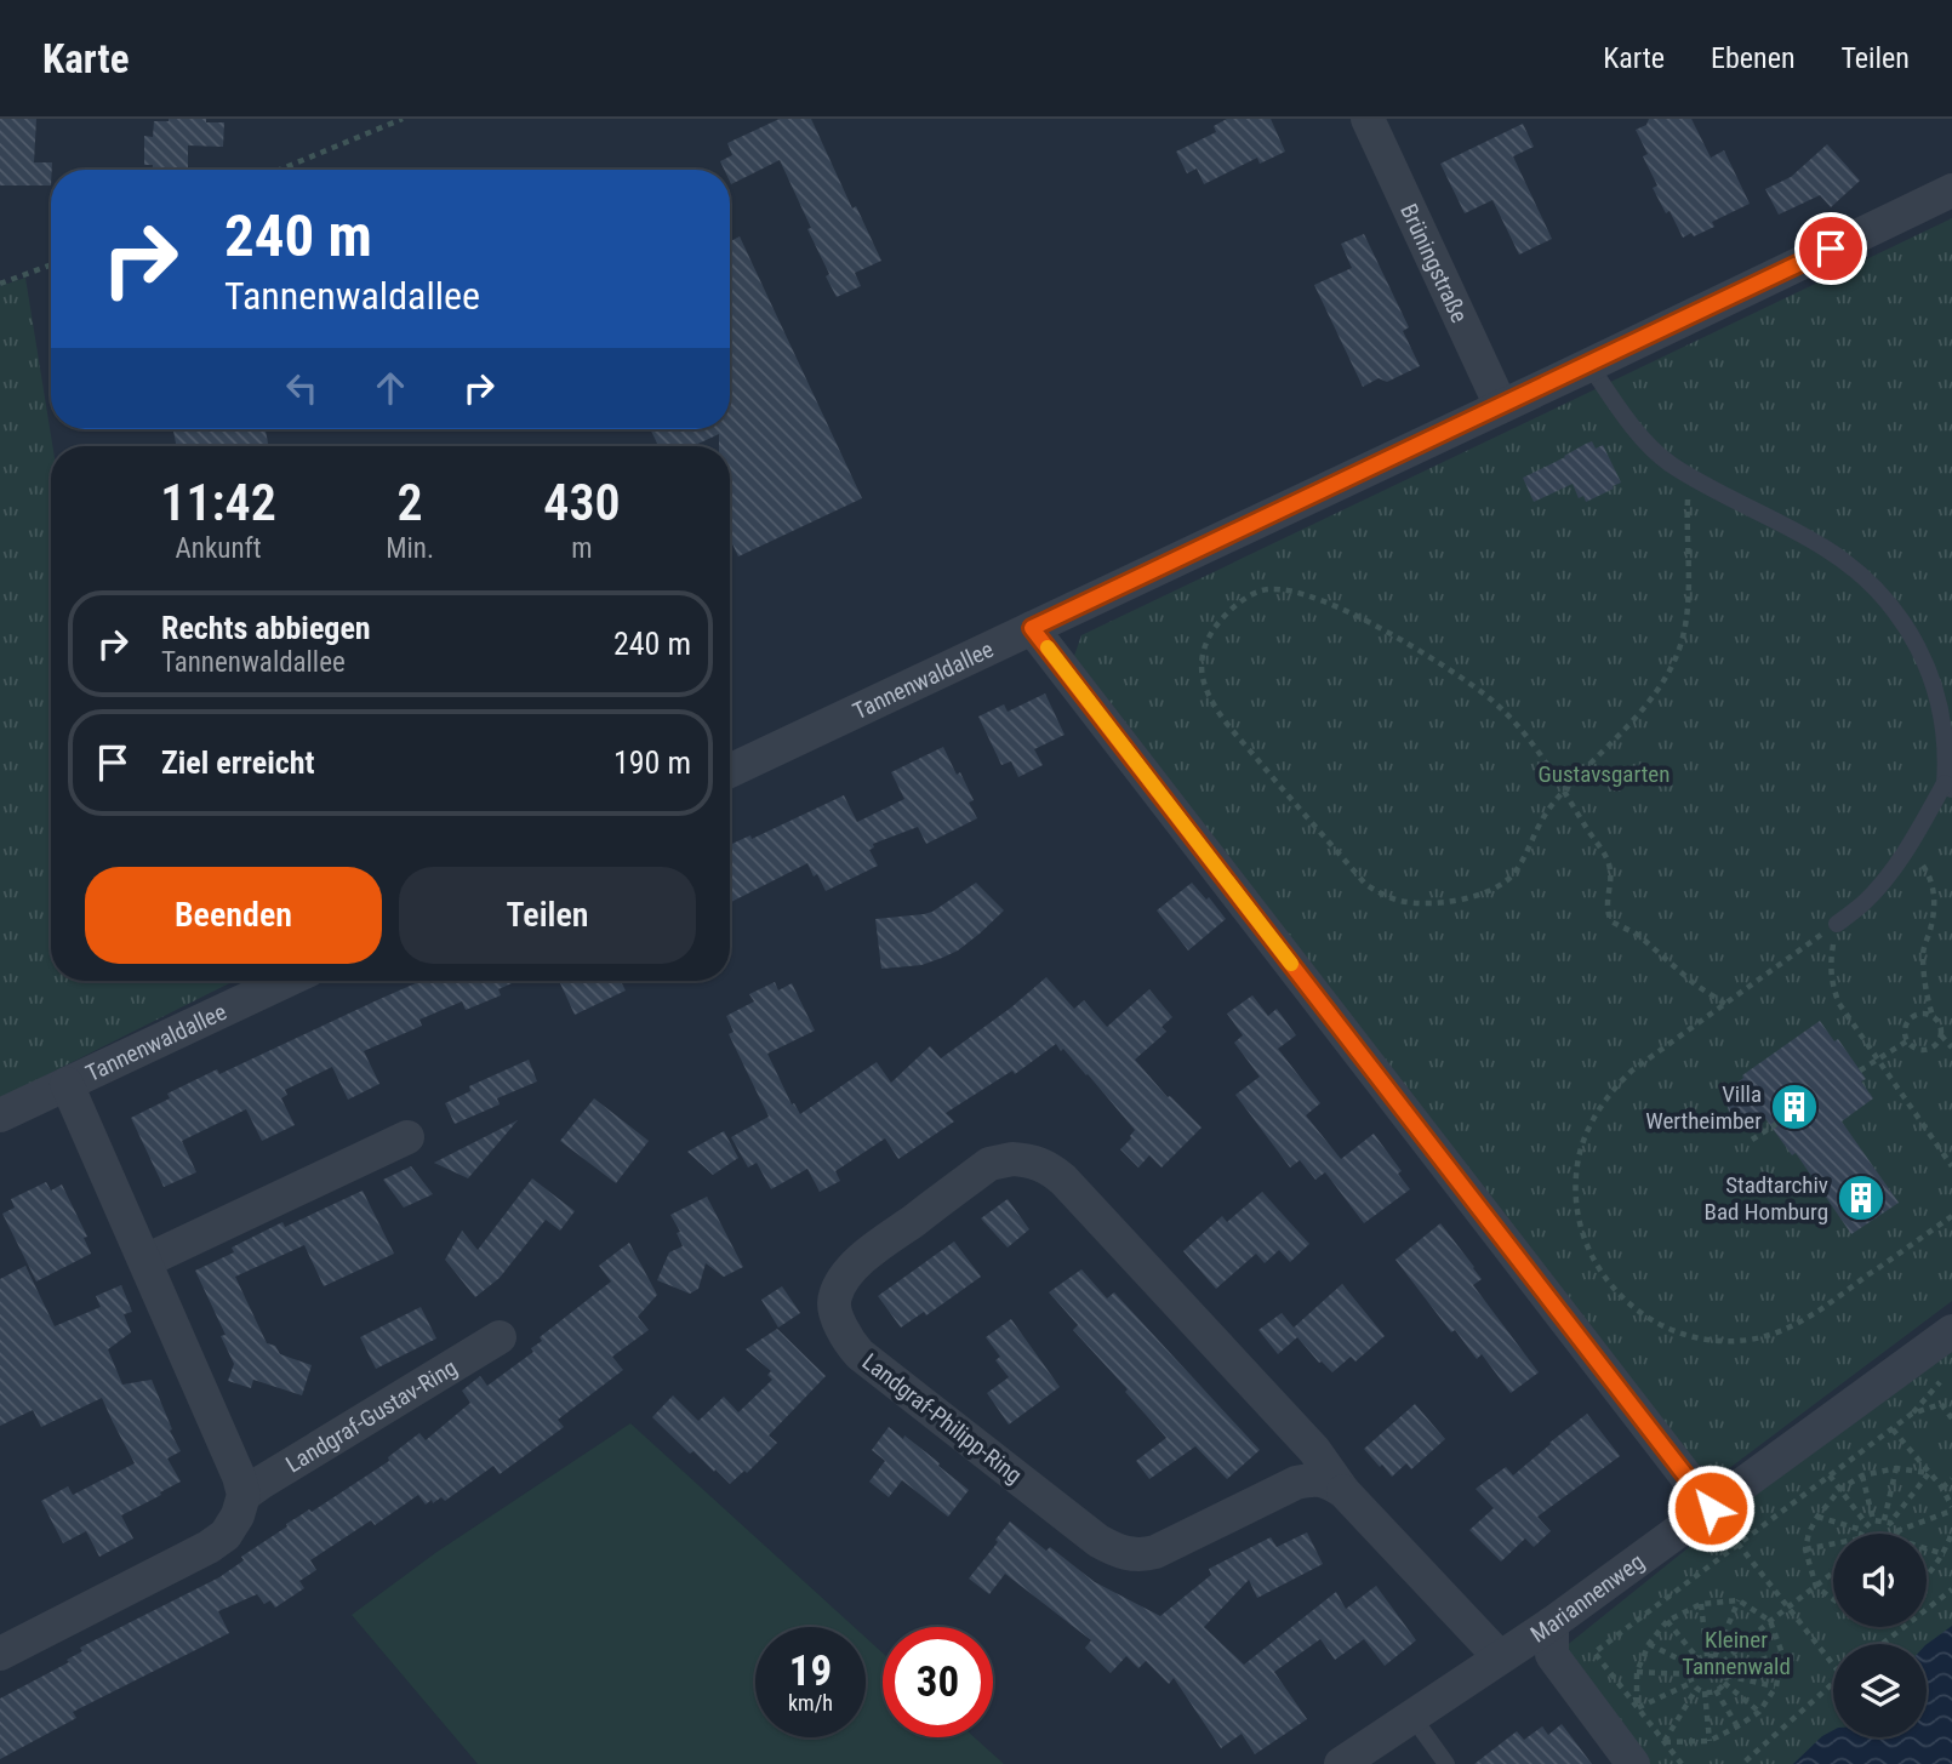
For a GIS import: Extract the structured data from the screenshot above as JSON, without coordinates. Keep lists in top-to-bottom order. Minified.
{"streets":{"street":["Brüningstraße","Tannenwaldallee","Landgraf-Gustav-Ring","Landgraf-Philipp-Ring","Mariannenweg"]},"crossings":[["Brüningstraße","Tannenwaldallee"],["Landgraf-Philipp-Ring","Mariannenweg"]],"parks":["Gustavsgarten","Kleiner Tannenwald"],"places":{"building":["Villa Wertheimber","Stadtarchiv Bad Homburg"]},"page":{"header":"Karte","nav":["Karte","Ebenen","Teilen"],"turn":["240 m","Tannenwaldallee"],"eta":["11:42","Ankunft","2","Min.","430","m"],"list":[{"name":"Rechts abbiegen","note":"Tannenwaldallee","value":"240 m"},{"name":"Ziel erreicht","value":"190 m"}],"buttons":["Beenden","Teilen"],"speed":"19 km/h","limit":"30"}}
